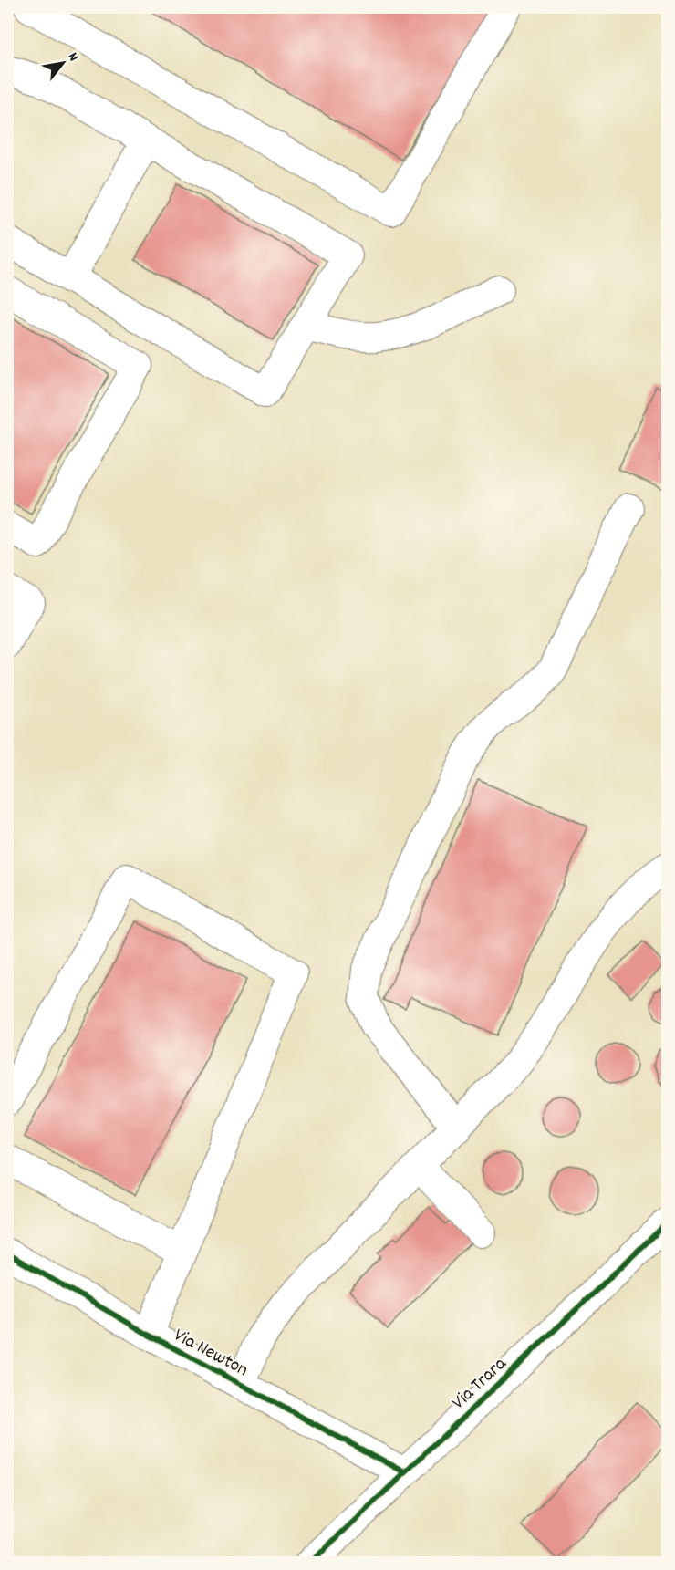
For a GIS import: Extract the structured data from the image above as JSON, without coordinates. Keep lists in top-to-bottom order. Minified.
{"streets":{"street":["Via Newton","Via Trara"]},"crossings":[["Via Newton","Via Trara"]],"north":"top right"}
